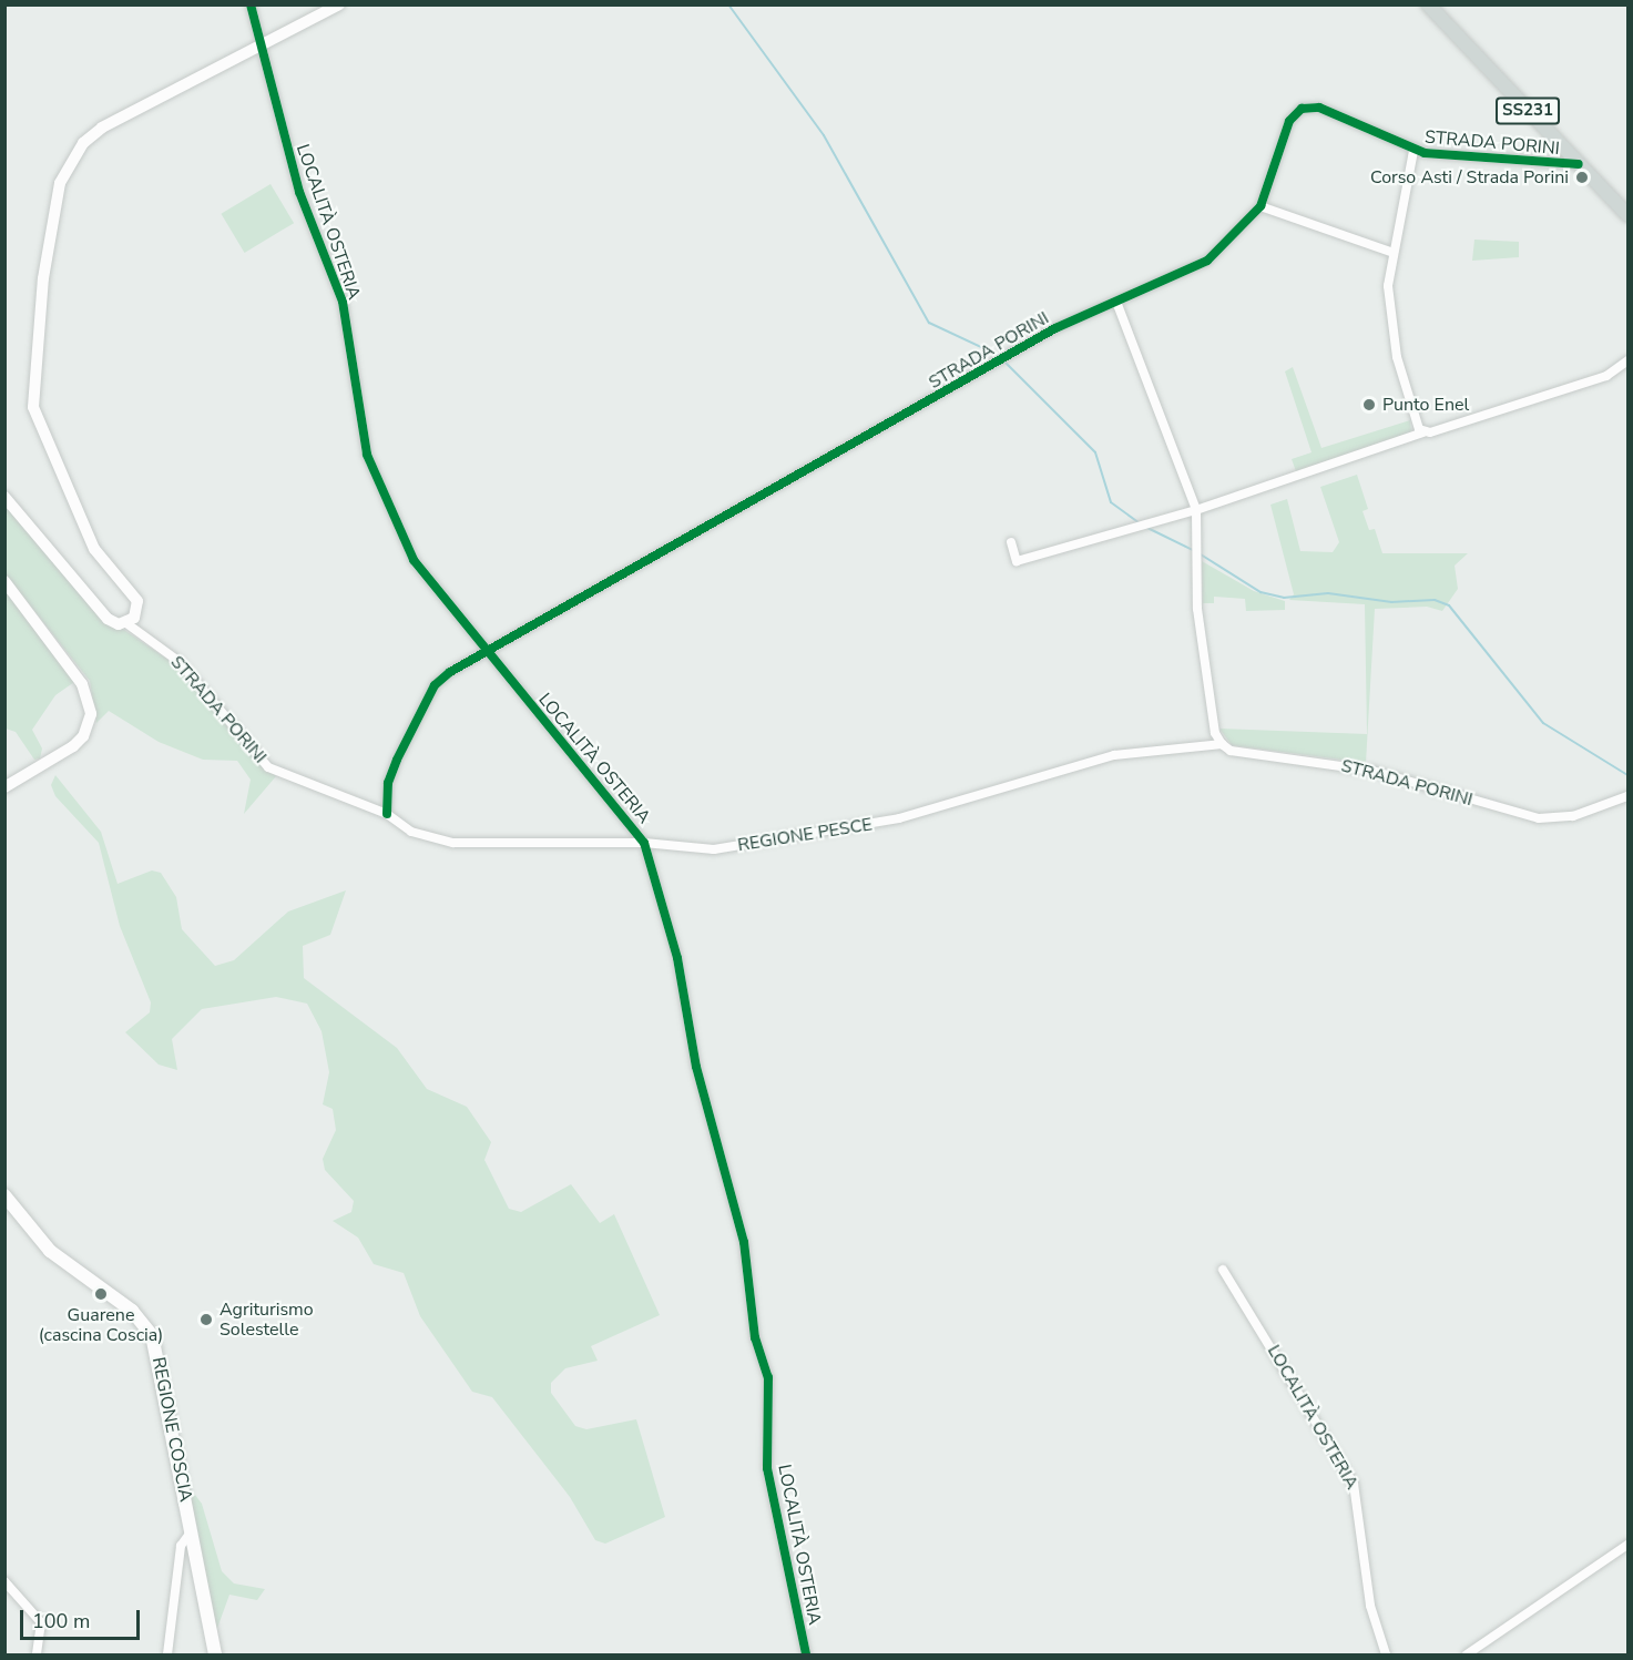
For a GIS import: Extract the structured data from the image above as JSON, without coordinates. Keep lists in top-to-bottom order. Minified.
{"streets":{"main road":["SS231","REGIONE COSCIA"],"street":["STRADA PORINI","LOCALITÀ OSTERIA","REGIONE PESCE"]},"crossings":[["SS231","STRADA PORINI"],["STRADA PORINI","LOCALITÀ OSTERIA"],["STRADA PORINI","REGIONE PESCE"],["LOCALITÀ OSTERIA","REGIONE PESCE"]],"places":["Corso Asti / Strada Porini","Punto Enel","Guarene (cascina Coscia)","Agriturismo Solestelle"],"scale_bar":"100 m"}
